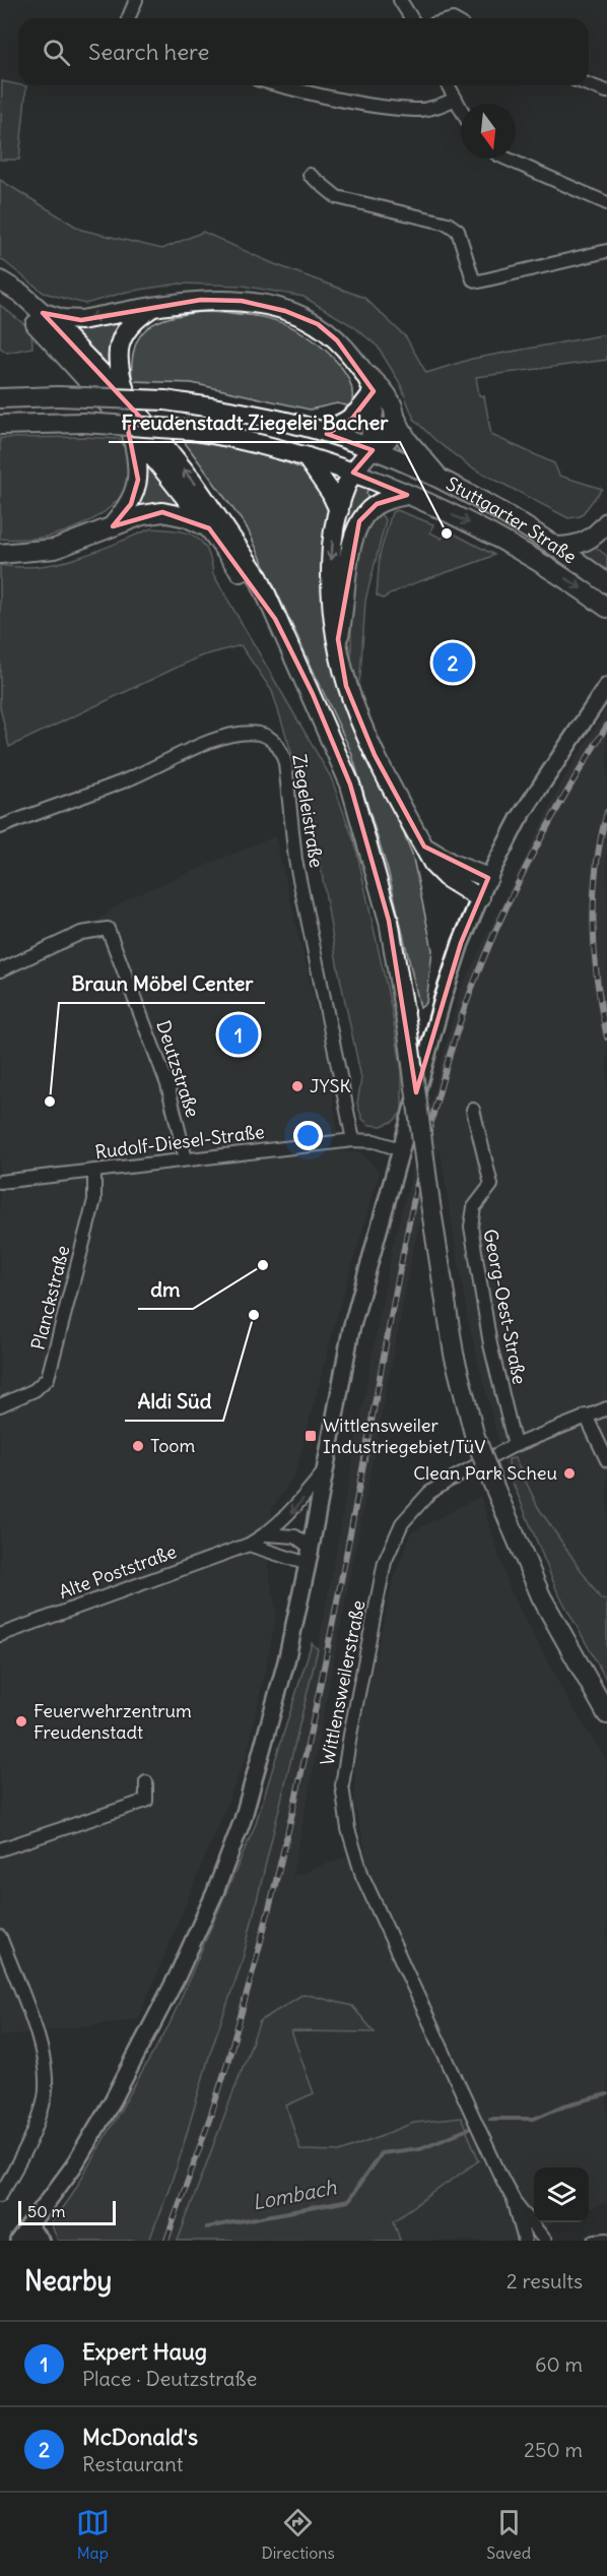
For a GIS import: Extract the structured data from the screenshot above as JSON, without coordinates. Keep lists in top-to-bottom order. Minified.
{"streets":{"main road":["Stuttgarter Straße"],"street":["Ziegeleistraße","Deutzstraße","Rudolf-Diesel-Straße","Planckstraße","Georg-Oest-Straße","Alte Poststraße","Wittlensweilerstraße"]},"crossings":[["Ziegeleistraße","Rudolf-Diesel-Straße"],["Deutzstraße","Rudolf-Diesel-Straße"],["Rudolf-Diesel-Straße","Planckstraße"],["Georg-Oest-Straße","Wittlensweilerstraße"]],"water":["Lombach"],"places":{"other":["Freudenstadt Ziegelei Bacher","JYSK","Braun Möbel Center","dm","Aldi Süd","Toom","Clean Park Scheu","Feuerwehrzentrum Freudenstadt"],"transit":["Wittlensweiler Industriegebiet/TüV"]},"scale_bar":"50 m","north":"bottom","page":{"search":"Search here","pins":["2","1"],"scale":"50 m","heading":["Nearby","2 results"],"list":[{"mark":"1","name":"Expert Haug","note":"Place · Deutzstraße","value":"60 m"},{"mark":"2","name":"McDonald's","note":"Restaurant","value":"250 m"}],"nav":["Map","Directions","Saved"]}}
